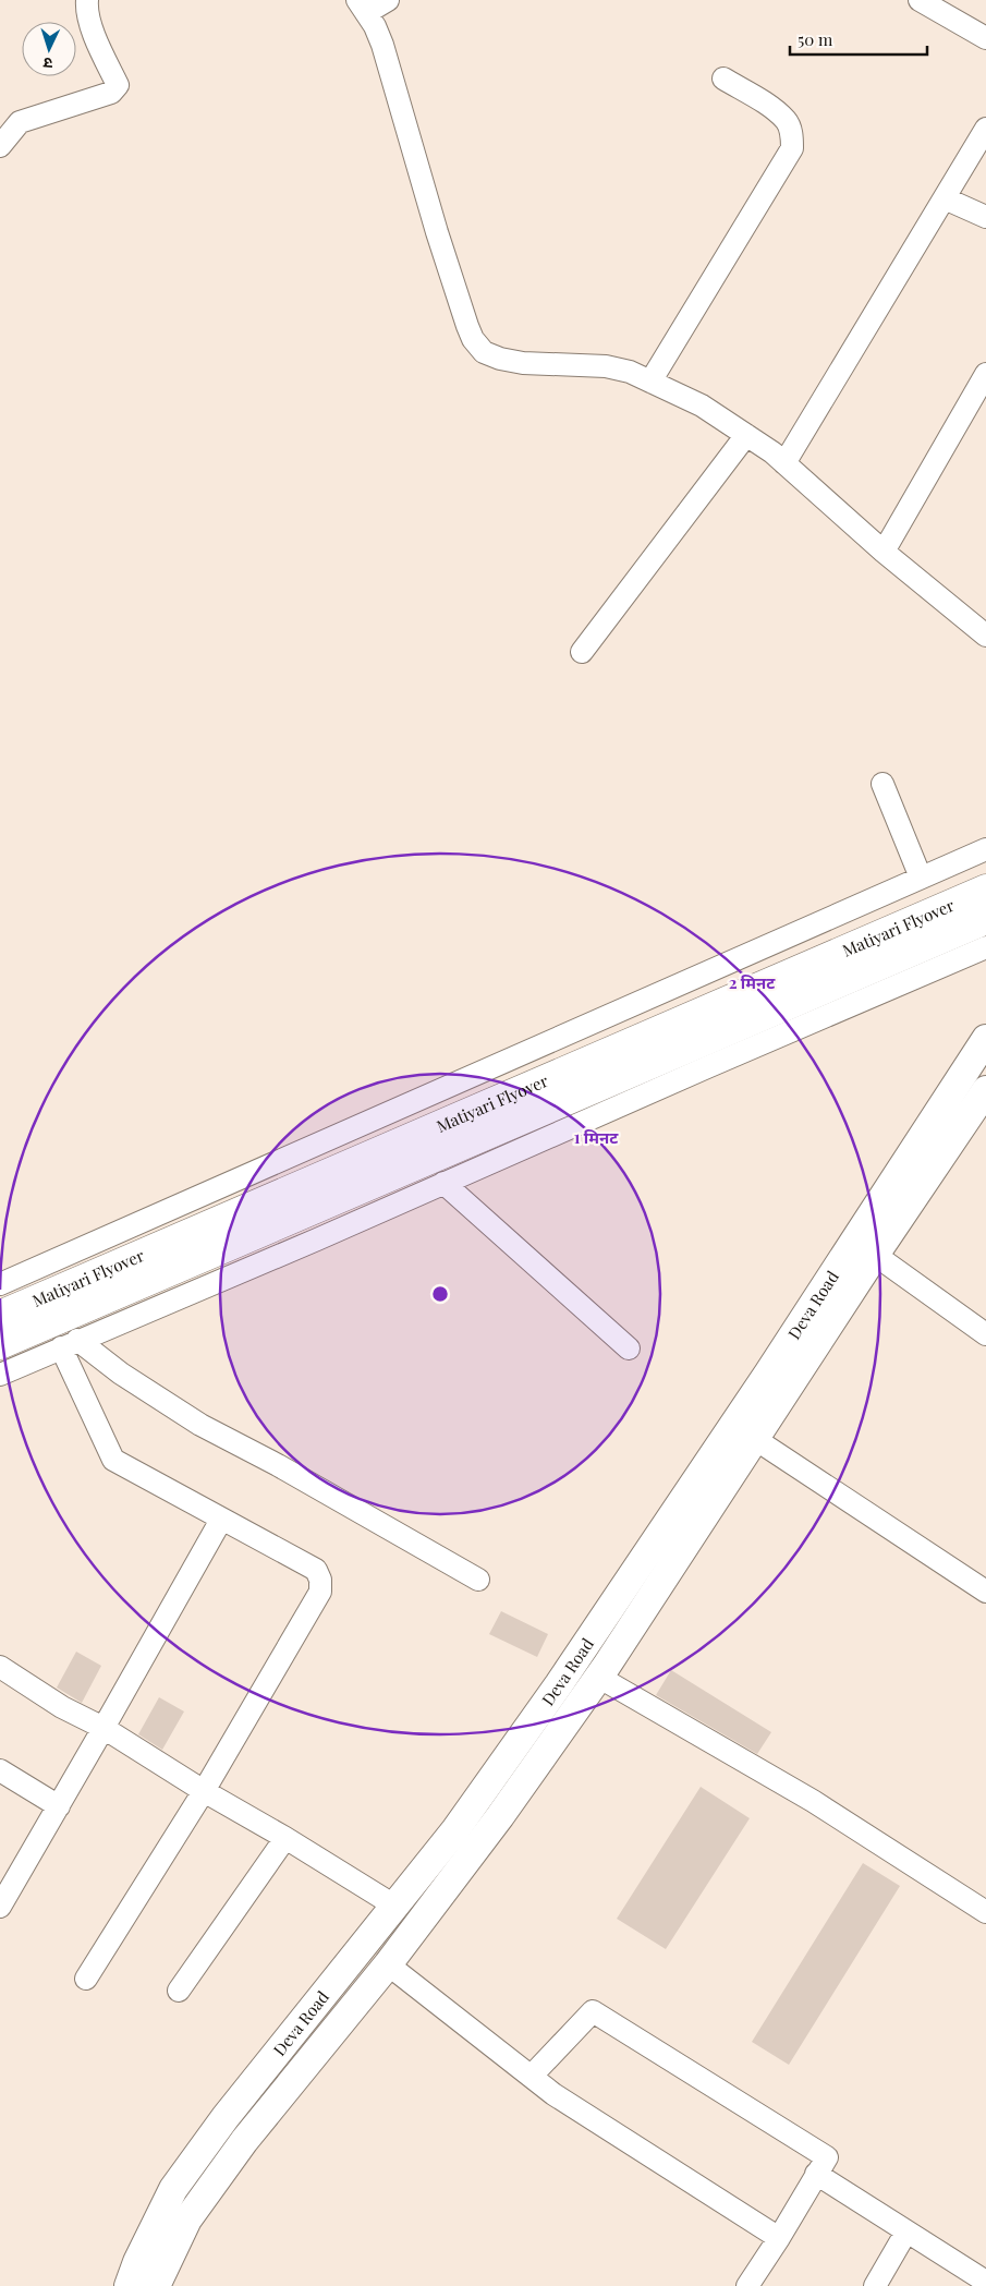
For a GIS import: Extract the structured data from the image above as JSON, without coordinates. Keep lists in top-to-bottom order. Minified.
{"streets":{"highway":["Matiyari Flyover"],"main road":["Deva Road"]},"scale_bar":"50 m","north":"bottom","rings":["2 मिनट","1 मिनट"]}
